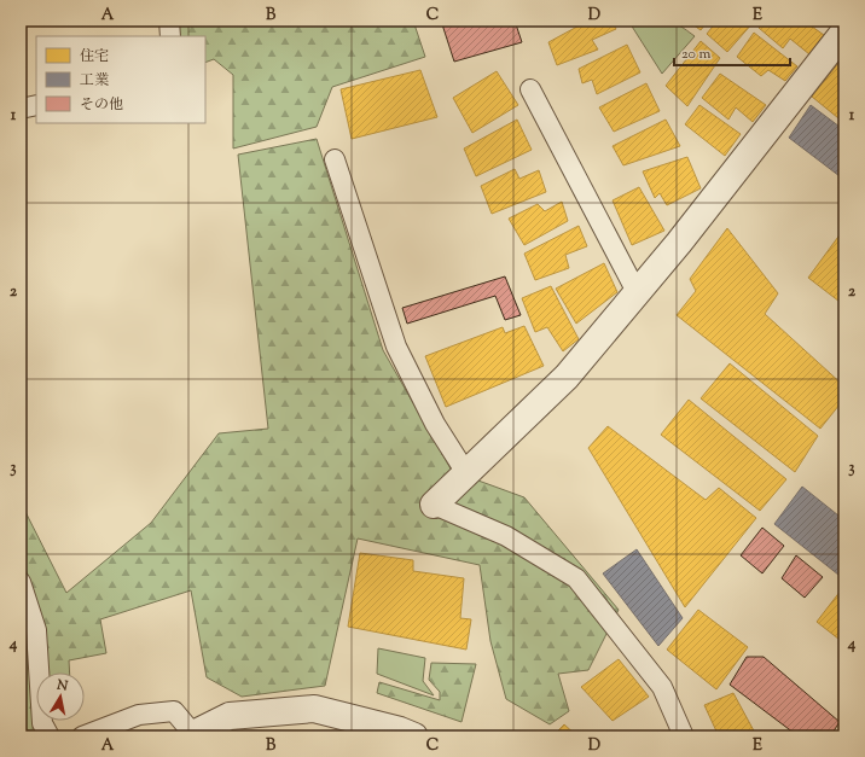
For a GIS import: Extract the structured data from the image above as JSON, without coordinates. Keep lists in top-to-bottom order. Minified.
{"legend":["住宅","工業","その他"],"scale_bar":"20 m","north":"top","grid":{"columns":["A","B","C","D","E"],"rows":["1","2","3","4"]}}
